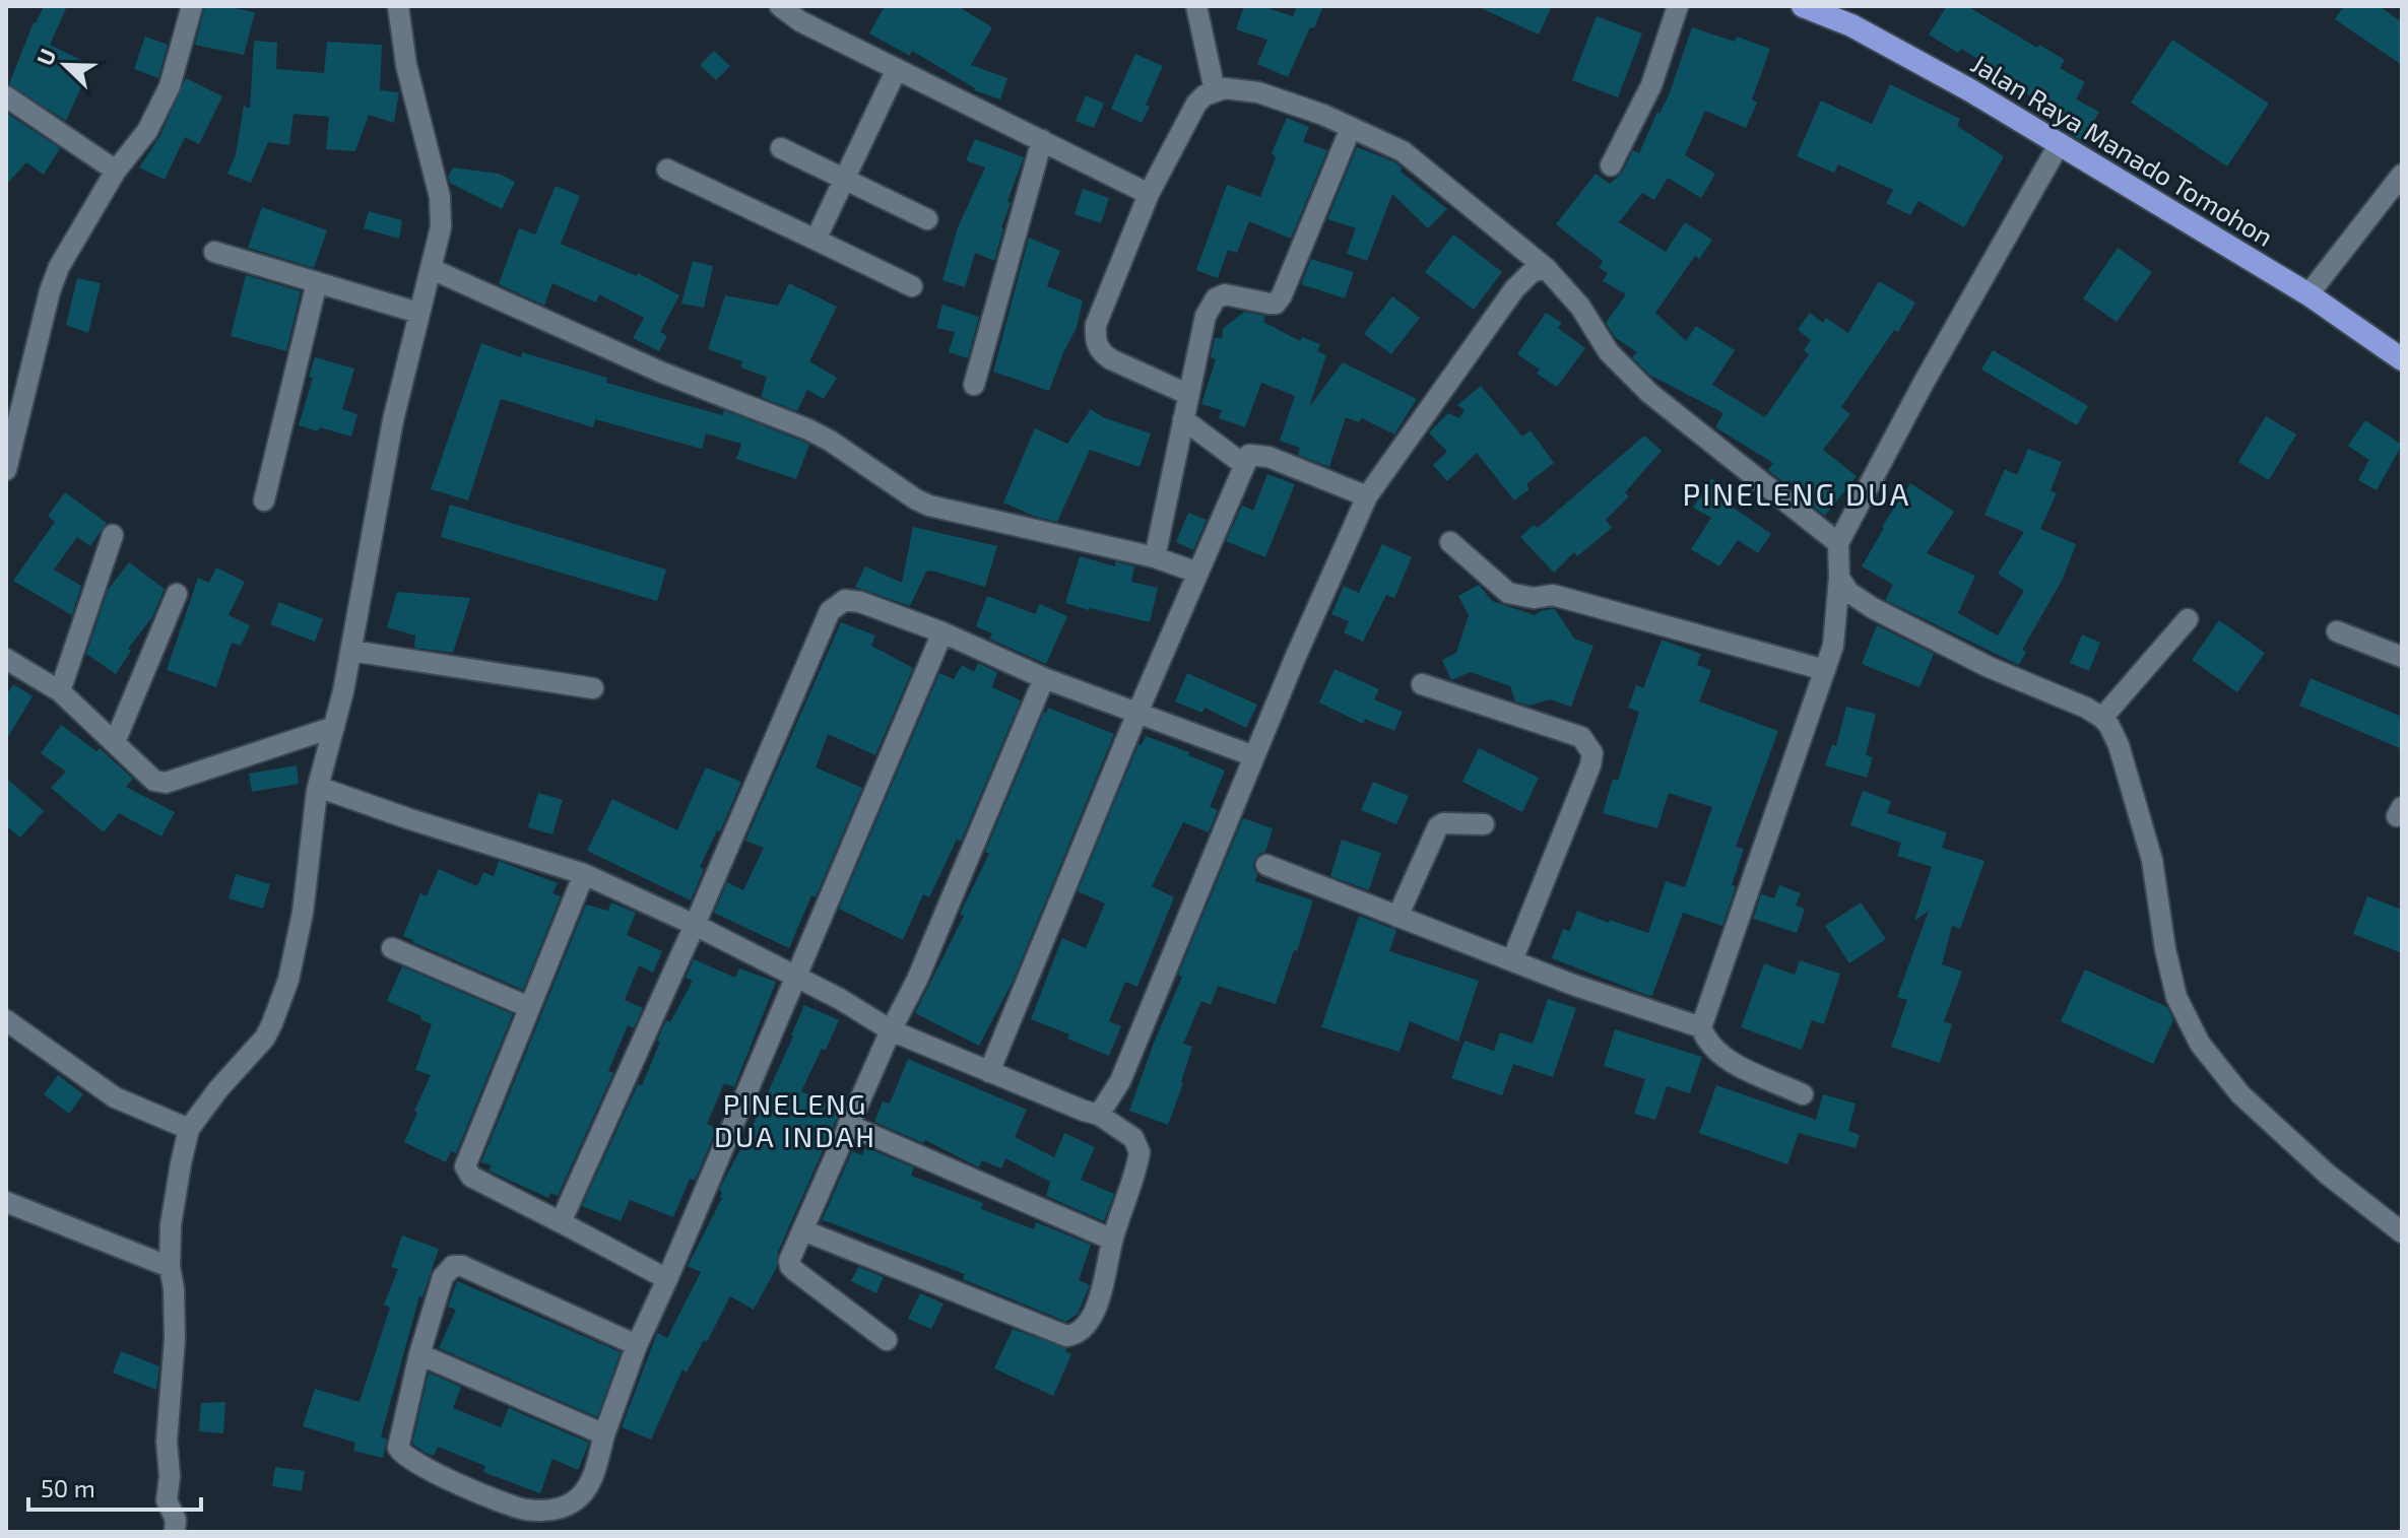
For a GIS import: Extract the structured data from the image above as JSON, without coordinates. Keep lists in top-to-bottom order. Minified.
{"streets":{"highway":["Jalan Raya Manado Tomohon"]},"districts":["PINELENG DUA","PINELENG DUA INDAH"],"scale_bar":"50 m","north":"top left"}
